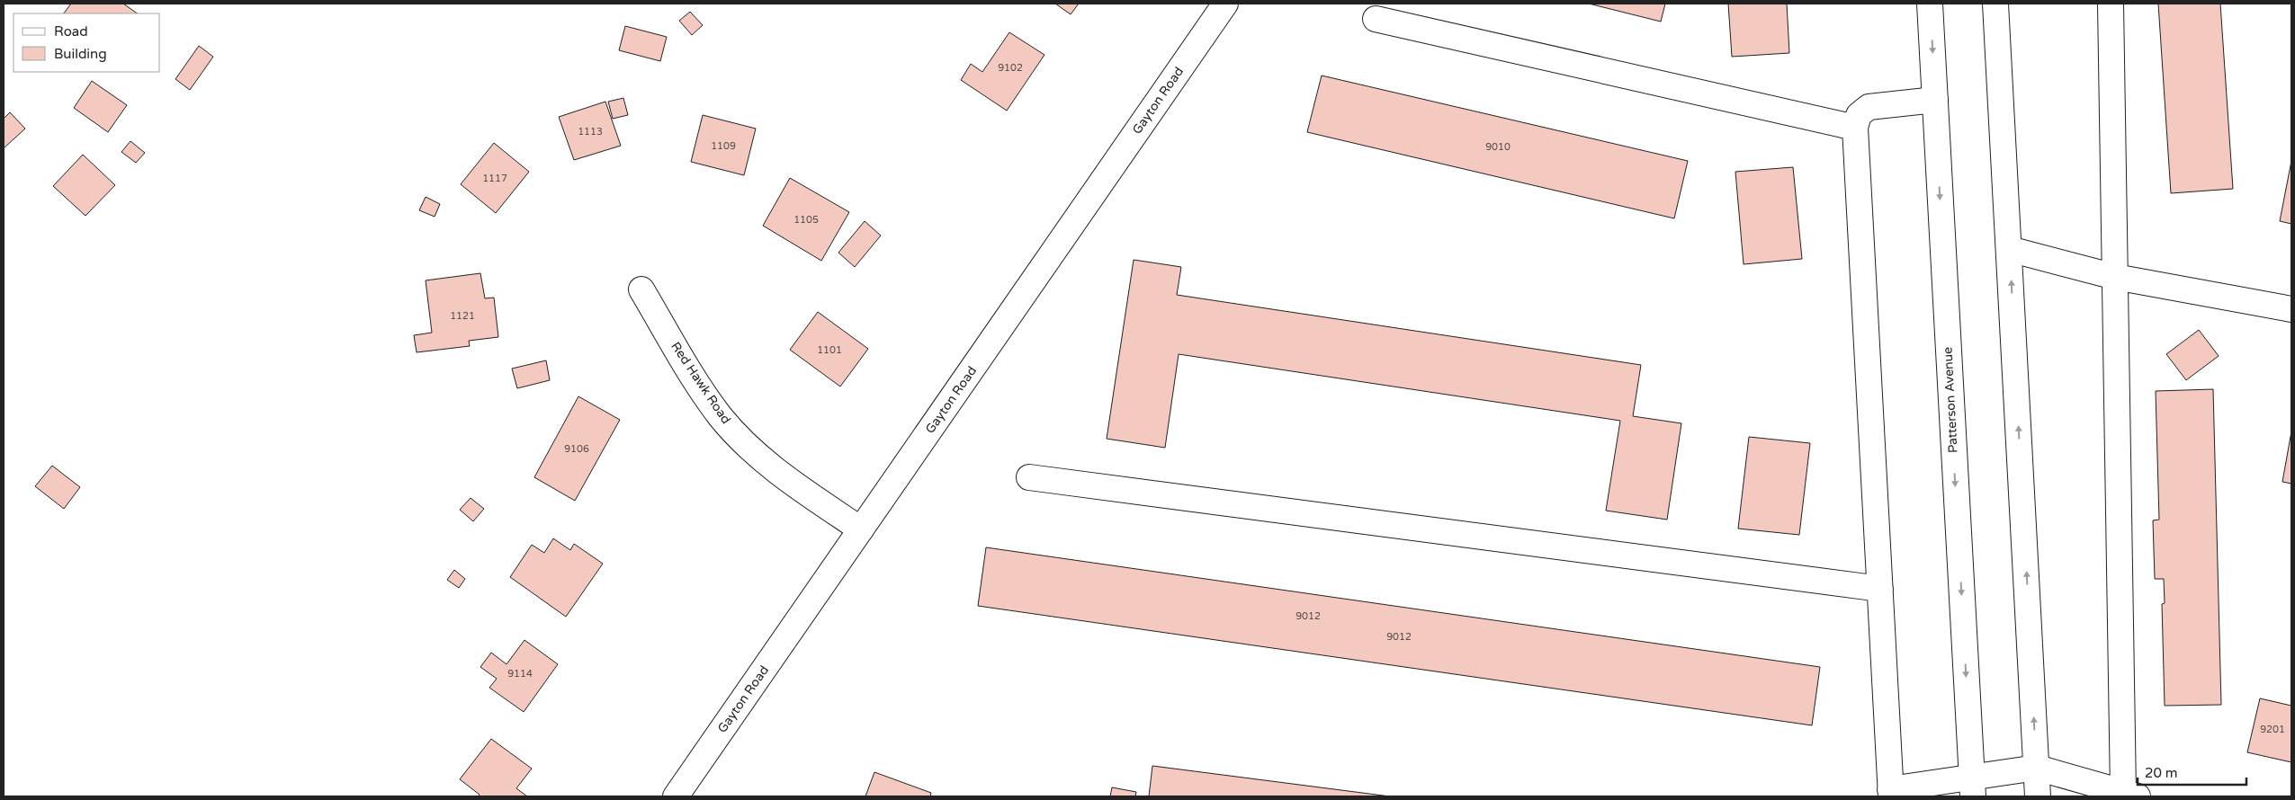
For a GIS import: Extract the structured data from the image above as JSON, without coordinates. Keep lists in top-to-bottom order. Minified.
{"streets":{"street":["Gayton Road","Red Hawk Road","Patterson Avenue"]},"crossings":[["Gayton Road","Red Hawk Road"]],"house_numbers":["9102","1113","1109","9010","1117","1105","1121","1101","9106","9012","9012","9114","9201"],"legend":["Road","Building"],"scale_bar":"20 m"}
